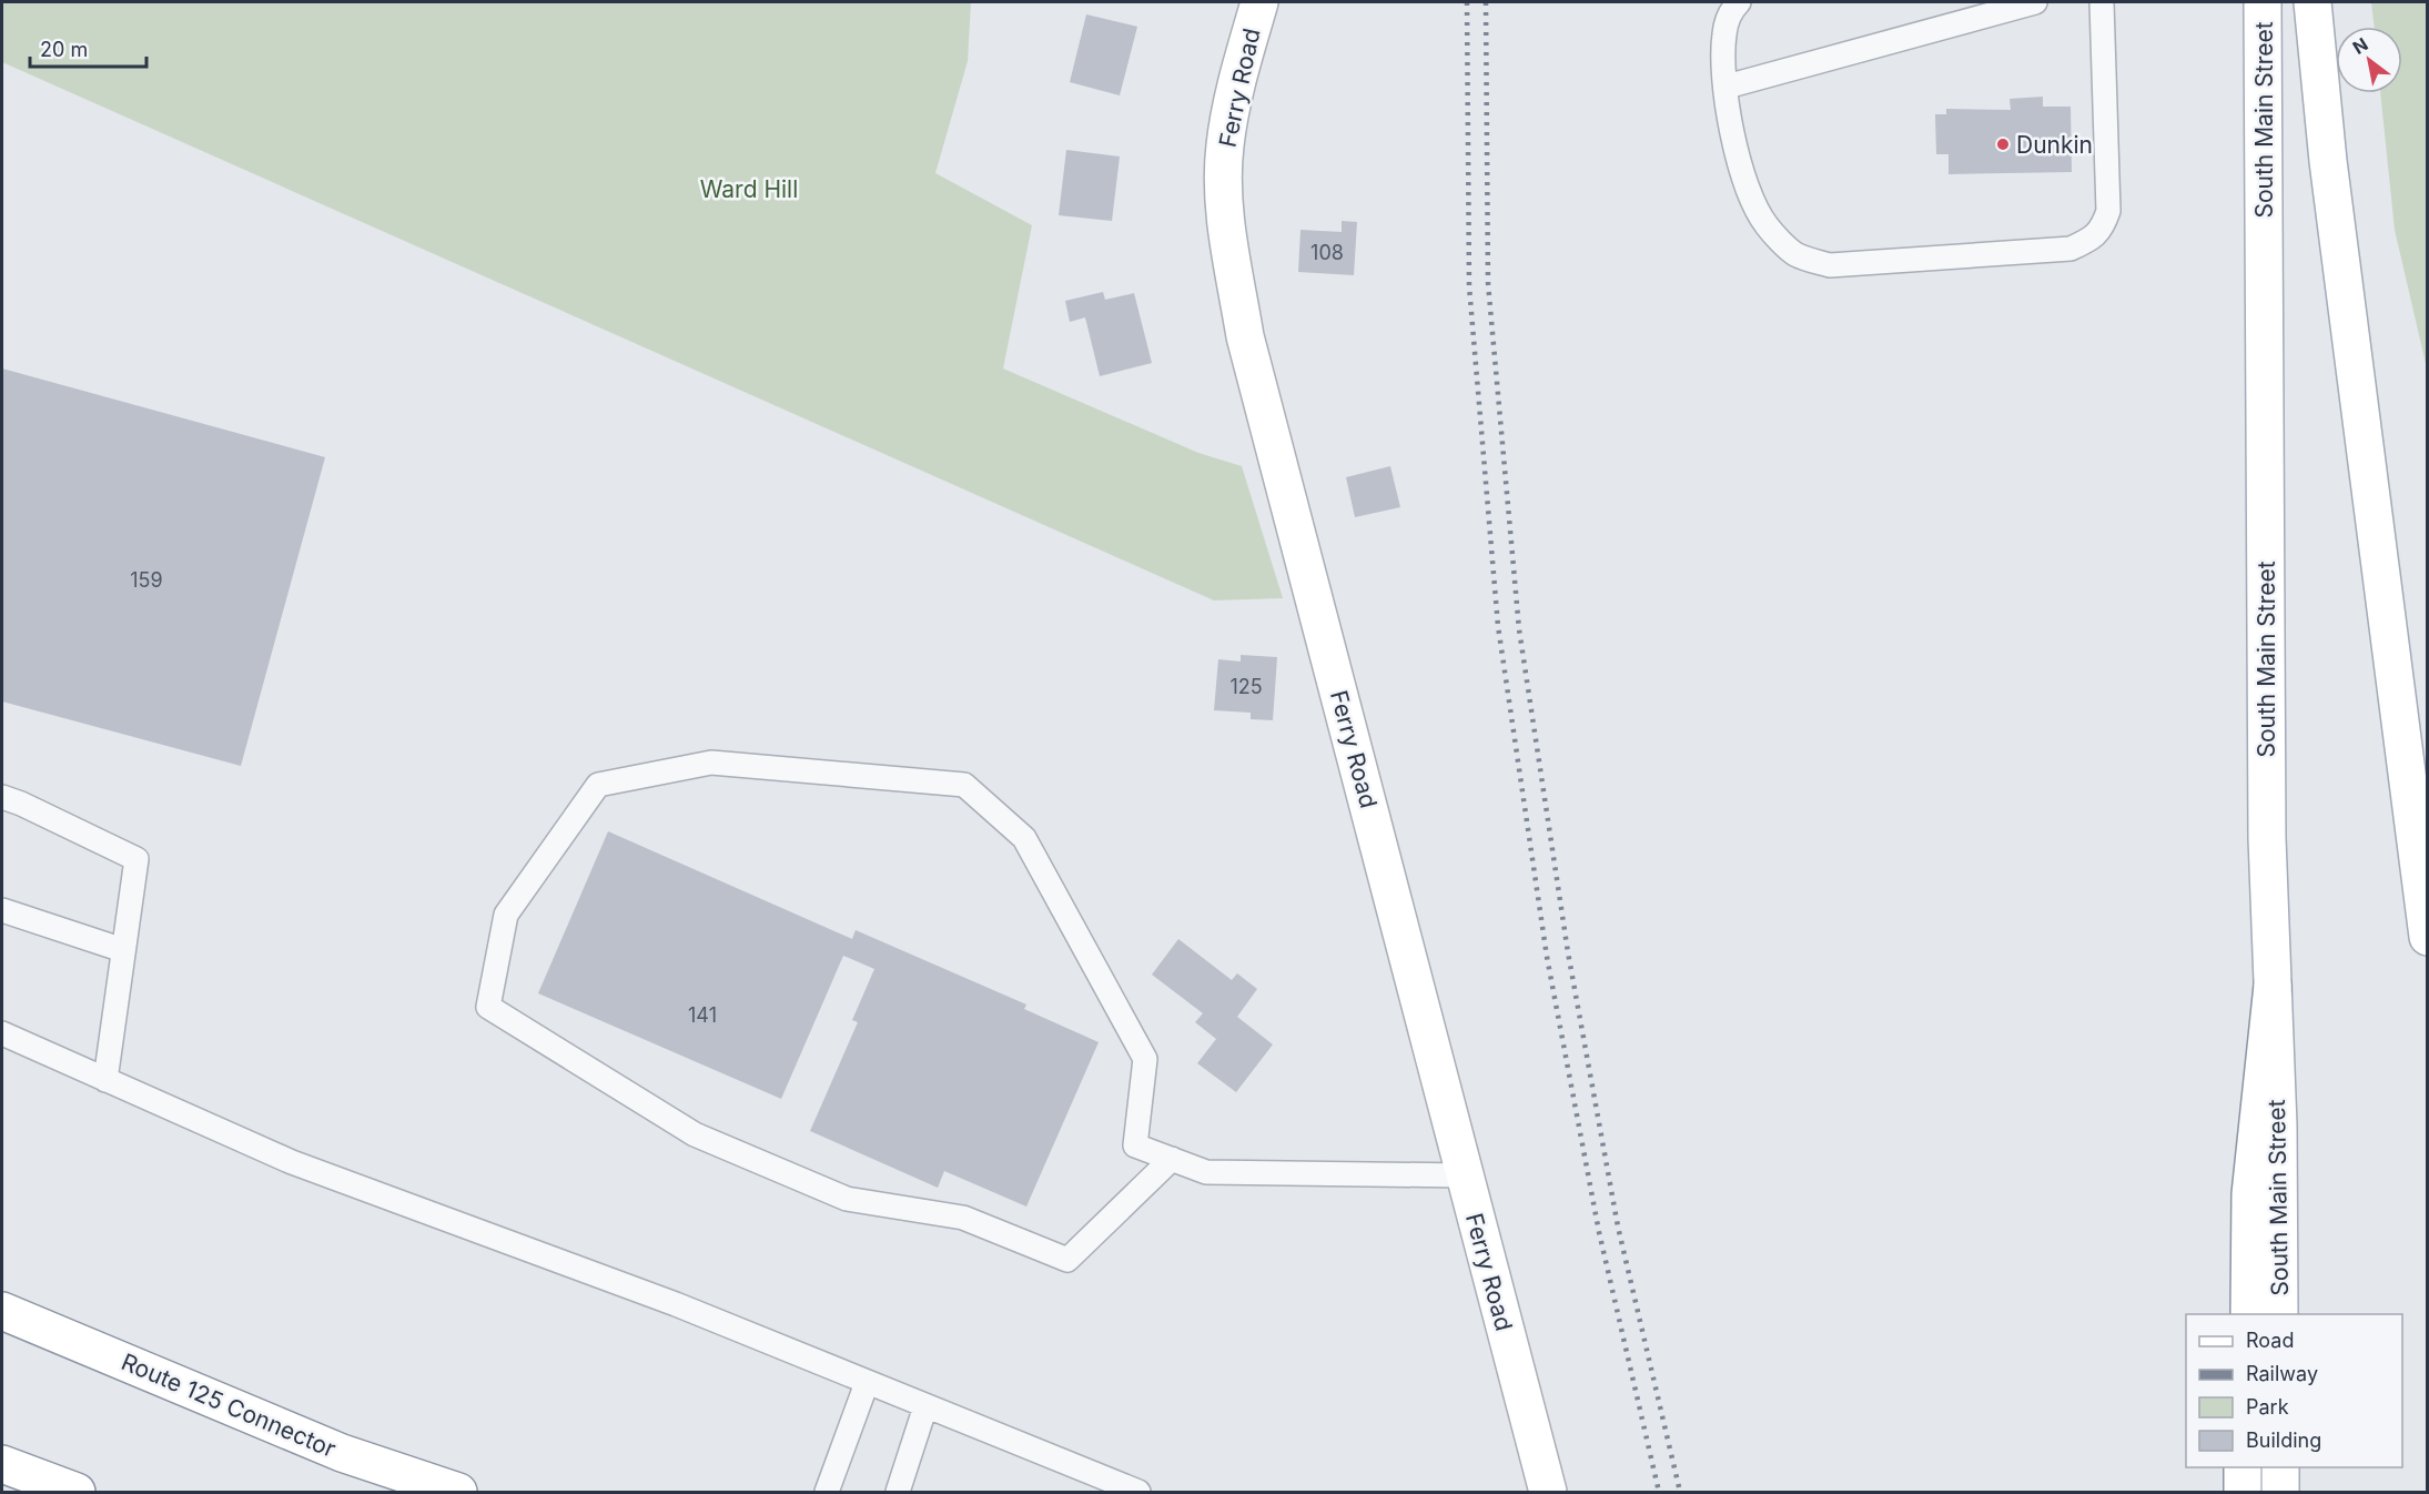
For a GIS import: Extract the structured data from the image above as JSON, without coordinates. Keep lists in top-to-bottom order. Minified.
{"streets":{"main road":["Ferry Road","South Main Street","Route 125 Connector"]},"parks":["Ward Hill"],"places":["Dunkin"],"house_numbers":["108","159","125","141"],"legend":["Road","Railway","Park","Building"],"scale_bar":"20 m","north":"top left"}
